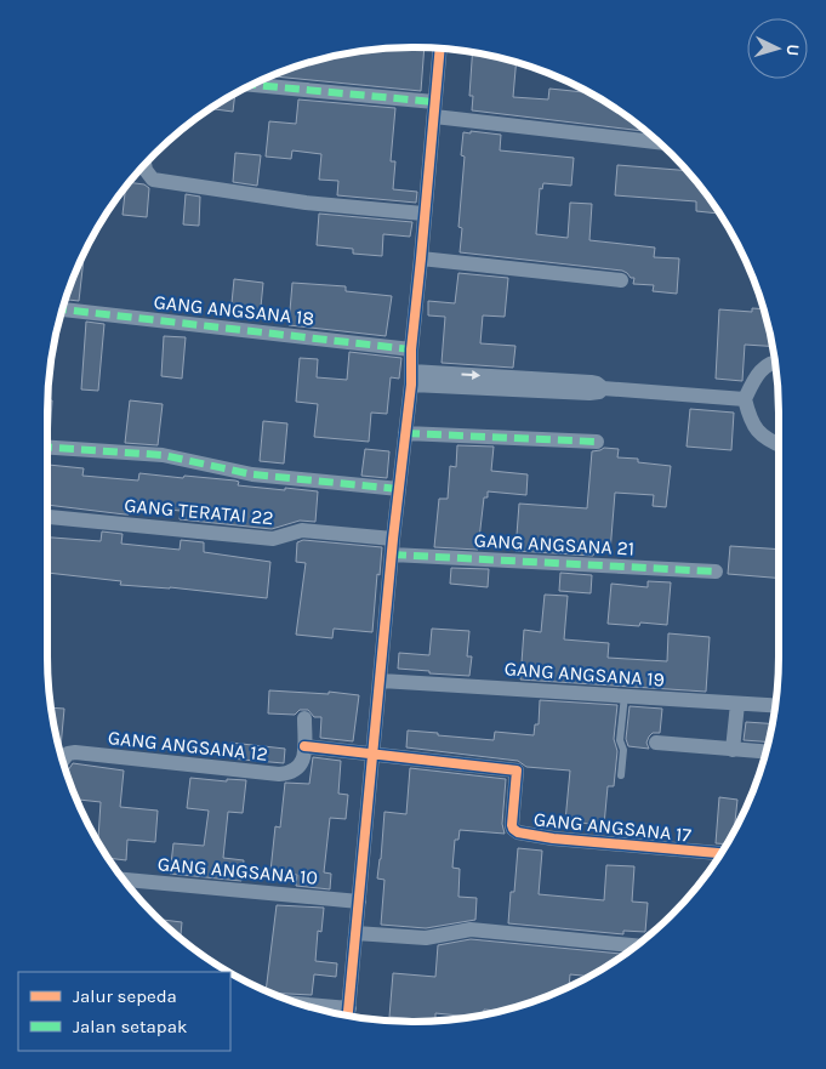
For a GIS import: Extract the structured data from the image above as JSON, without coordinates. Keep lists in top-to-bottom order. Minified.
{"streets":{"street":["GANG ANGSANA 18","GANG TERATAI 22","GANG ANGSANA 21","GANG ANGSANA 19","GANG ANGSANA 12","GANG ANGSANA 17","GANG ANGSANA 10"]},"crossings":[["GANG TERATAI 22","GANG ANGSANA 21"]],"legend":["Jalur sepeda","Jalan setapak"],"north":"right"}
